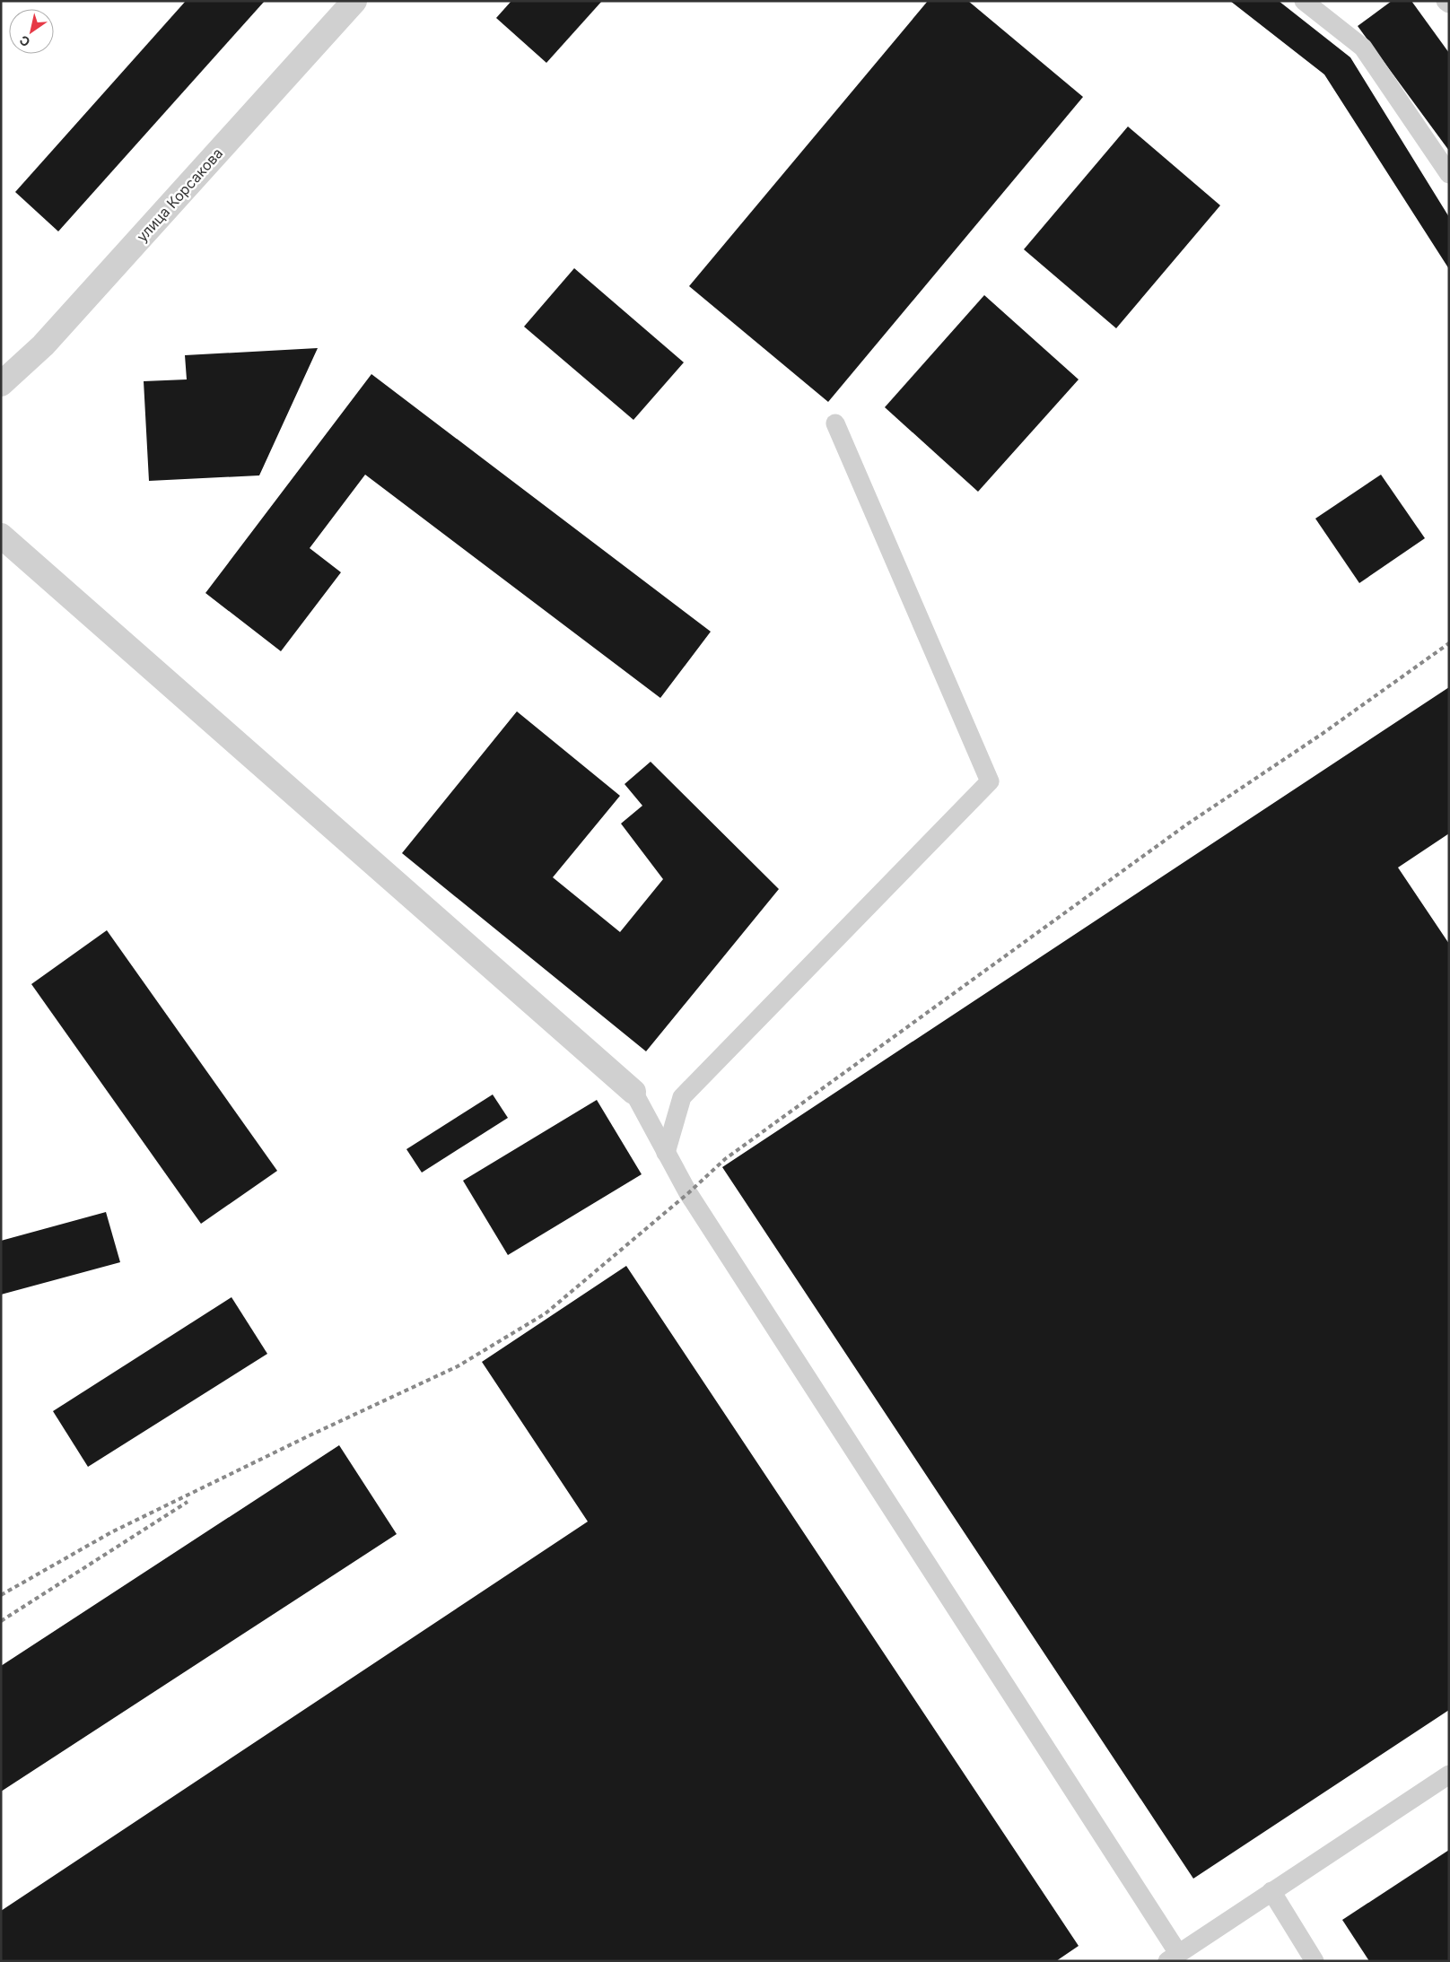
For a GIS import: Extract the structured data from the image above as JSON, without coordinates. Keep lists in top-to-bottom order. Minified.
{"streets":{"street":["улица Корсакова"]},"north":"bottom left"}
